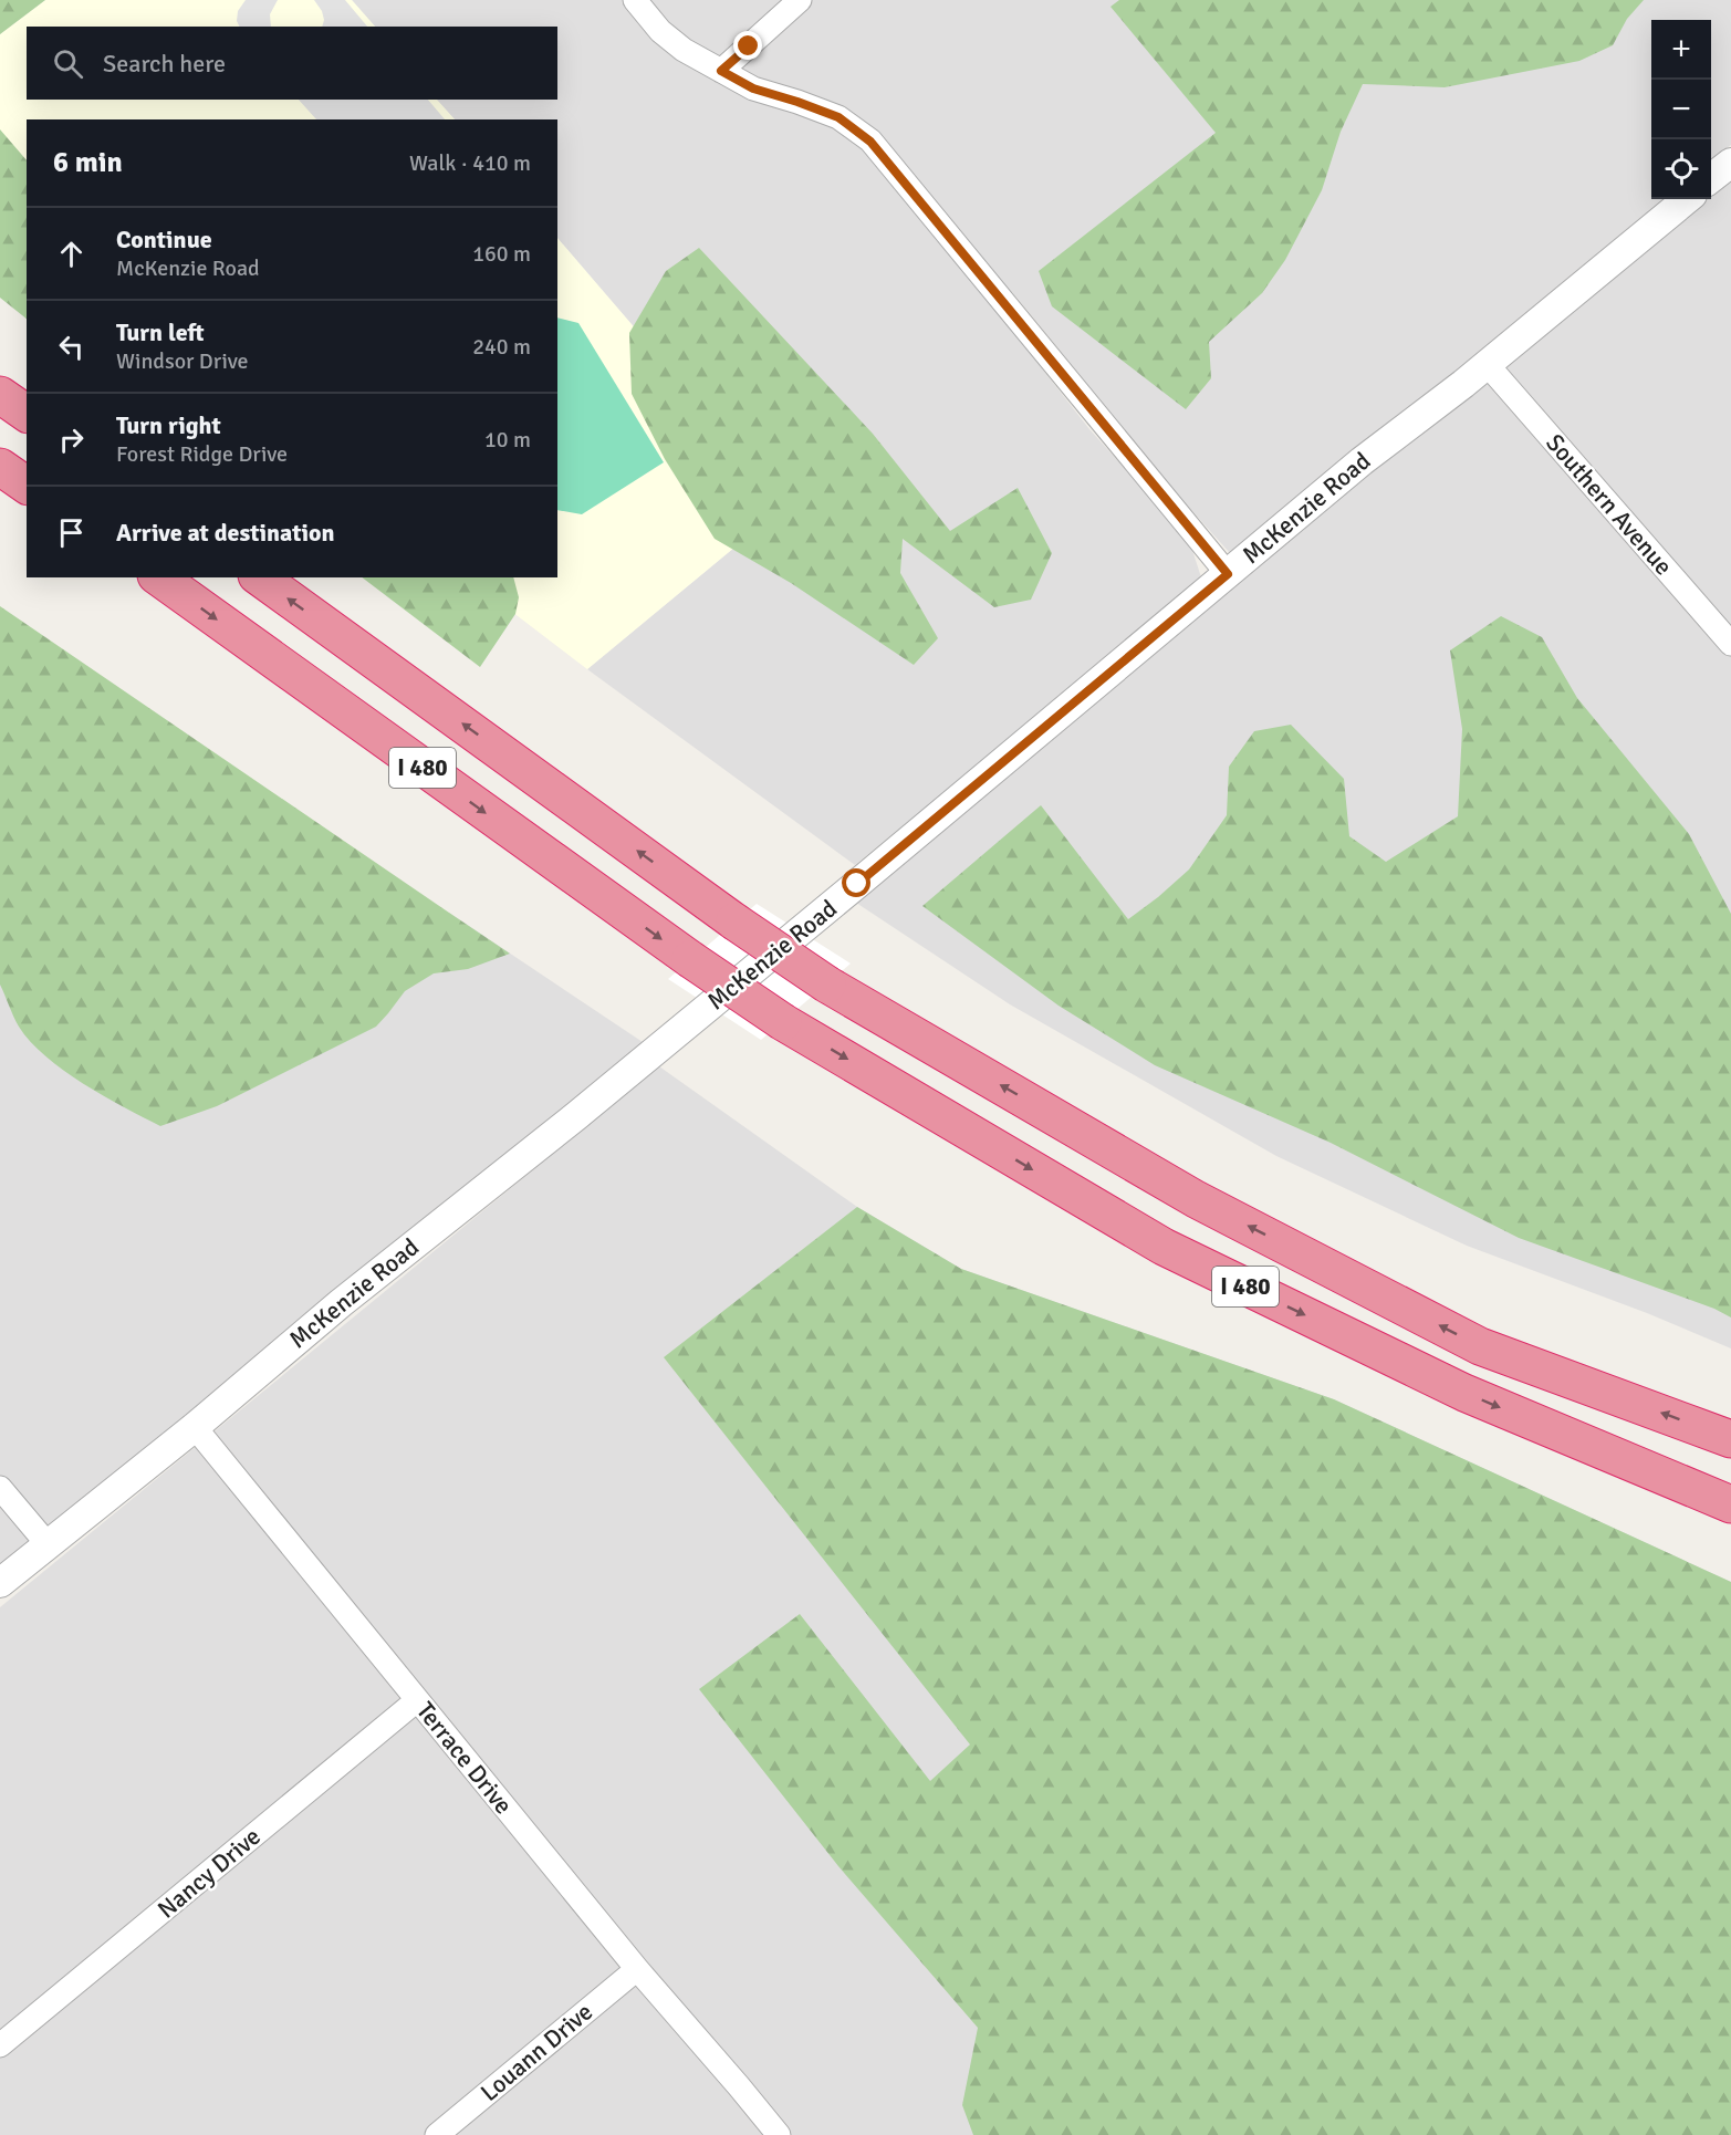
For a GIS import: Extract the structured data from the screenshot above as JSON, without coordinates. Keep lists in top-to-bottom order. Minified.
{"streets":{"highway":["I 480"],"street":["Southern Avenue","McKenzie Road","Terrace Drive","Nancy Drive","Louann Drive"]},"crossings":[["Southern Avenue","McKenzie Road"],["McKenzie Road","Terrace Drive"],["Terrace Drive","Nancy Drive"],["Terrace Drive","Louann Drive"]],"page":{"map_buttons":["+","−"],"search":"Search here","heading":["6 min","Walk · 410 m"],"list":[["Continue","McKenzie Road","160 m"],["Turn left","Windsor Drive","240 m"],["Turn right","Forest Ridge Drive","10 m"],"Arrive at destination"]}}
